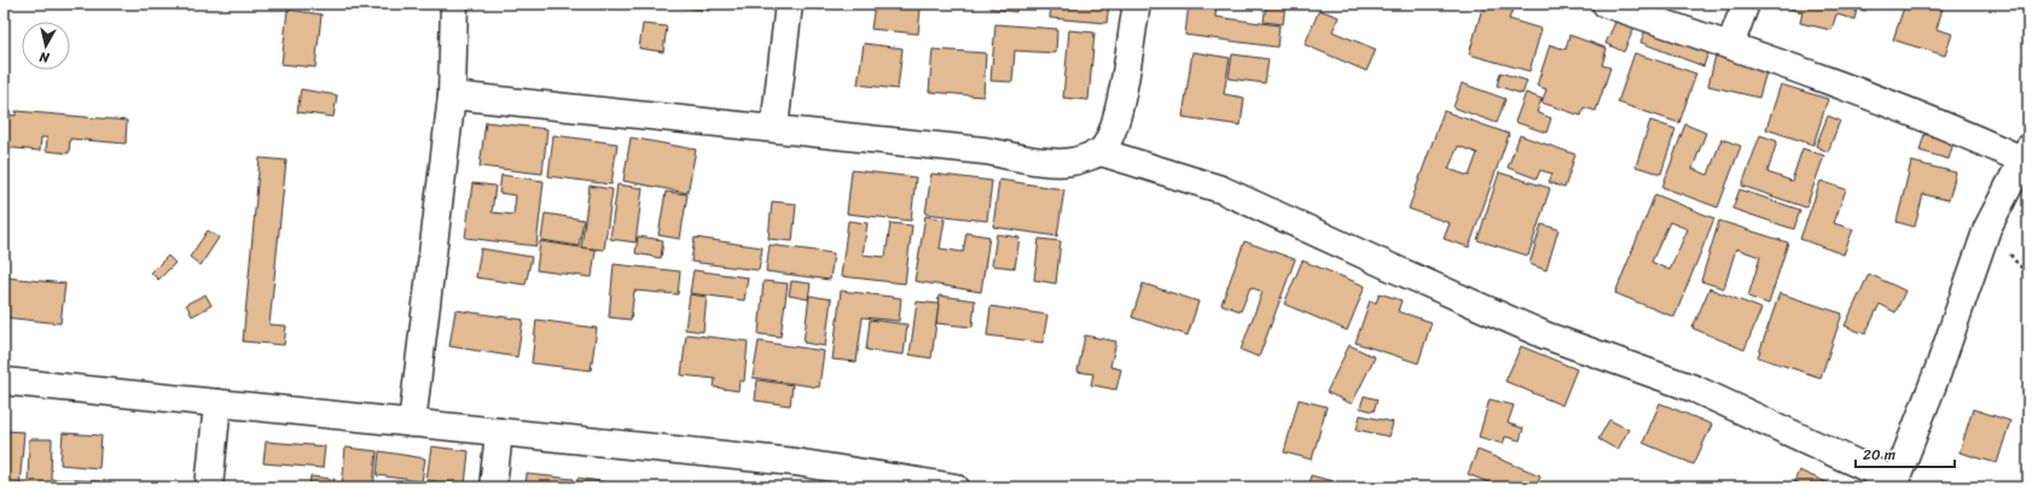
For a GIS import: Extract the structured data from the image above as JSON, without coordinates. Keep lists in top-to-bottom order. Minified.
{"scale_bar":"20 m","north":"bottom"}
